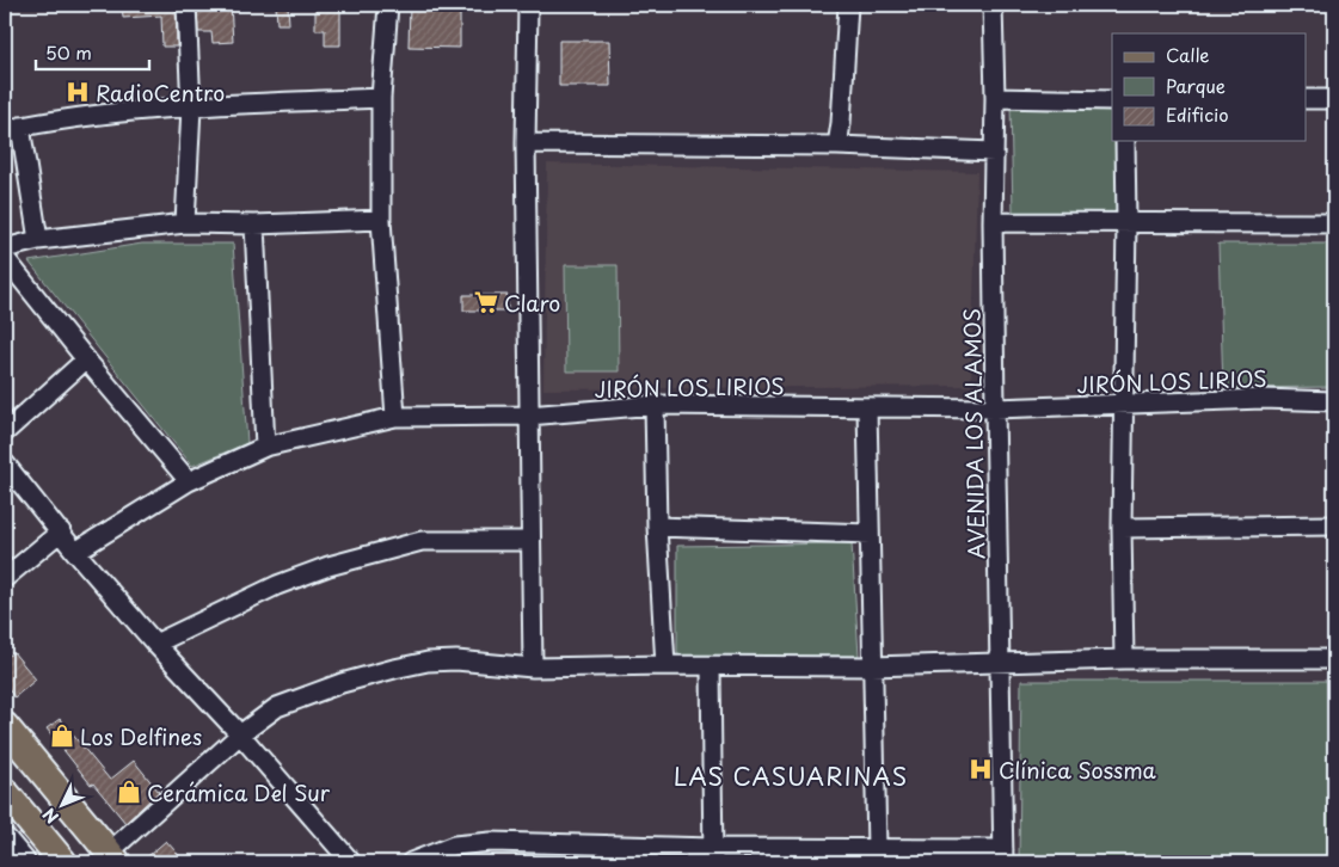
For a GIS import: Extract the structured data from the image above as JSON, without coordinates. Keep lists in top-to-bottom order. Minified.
{"streets":{"street":["JIRÓN LOS LIRIOS","AVENIDA LOS ALAMOS"]},"crossings":[["JIRÓN LOS LIRIOS","AVENIDA LOS ALAMOS"]],"districts":["LAS CASUARINAS"],"places":{"hospital":["RadioCentro","Clínica Sossma"],"supermarket":["Claro"],"shop":["Los Delfines","Cerámica Del Sur"]},"legend":["Calle","Parque","Edificio"],"scale_bar":"50 m","north":"bottom left"}
